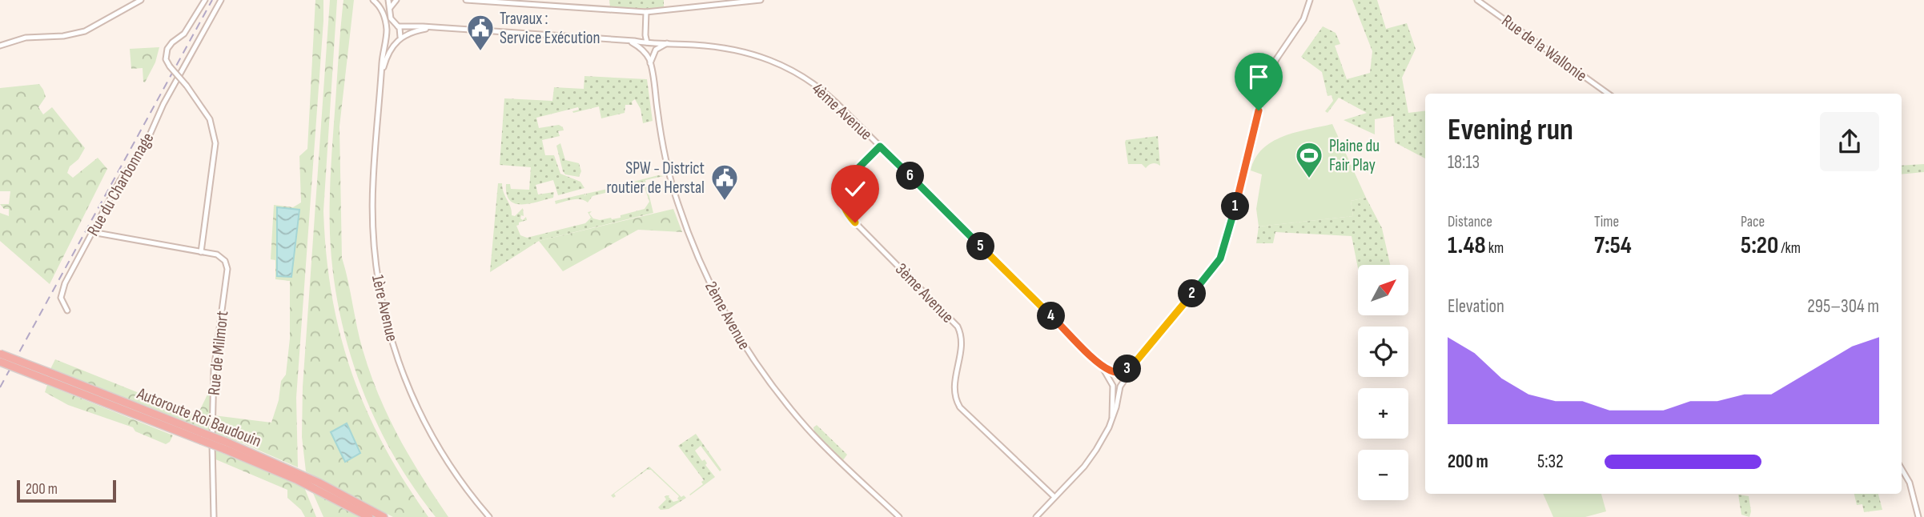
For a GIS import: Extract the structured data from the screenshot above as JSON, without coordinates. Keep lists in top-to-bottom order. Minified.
{"streets":{"highway":["Autoroute Roi Baudouin"],"street":["Rue de la Wallonie","4ème Avenue","Rue du Charbonnage","3ème Avenue","1ère Avenue","2ème Avenue","Rue de Milmort"]},"crossings":[["4ème Avenue","3ème Avenue"],["4ème Avenue","1ère Avenue"],["4ème Avenue","2ème Avenue"]],"places":{"public building":["Travaux : Service Exécution","SPW - District routier de Herstal"],"sports":["Plaine du Fair Play"]},"scale_bar":"200 m","north":"top right","page":{"heading":["Evening run","18:13"],"pins":["6","1","5","2","4","3"],"stats":[["Distance","1.48 km"],["Time","7:54"],["Pace","5:20 /km"]],"map_buttons":["+","−"],"chart":["Elevation","295–304 m"],"list":[{"name":"200 m","note":"5:32"}],"scale":"200 m"}}
